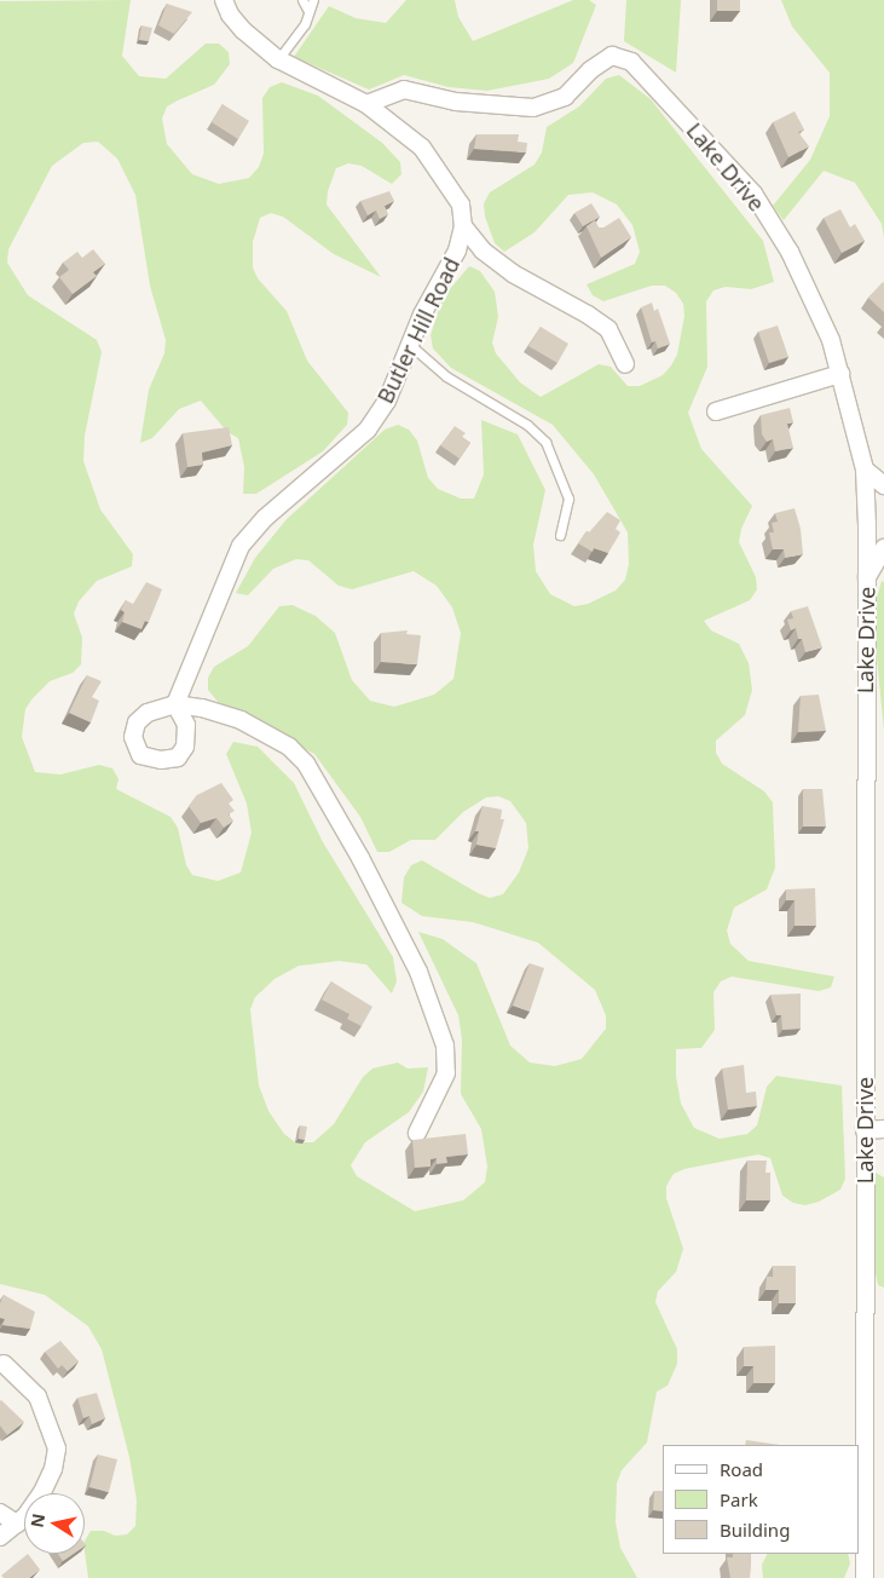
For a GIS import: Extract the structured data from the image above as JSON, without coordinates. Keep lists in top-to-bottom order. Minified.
{"streets":{"street":["Lake Drive","Butler Hill Road"]},"crossings":[["Lake Drive","Butler Hill Road"]],"legend":["Road","Park","Building"],"north":"left"}
